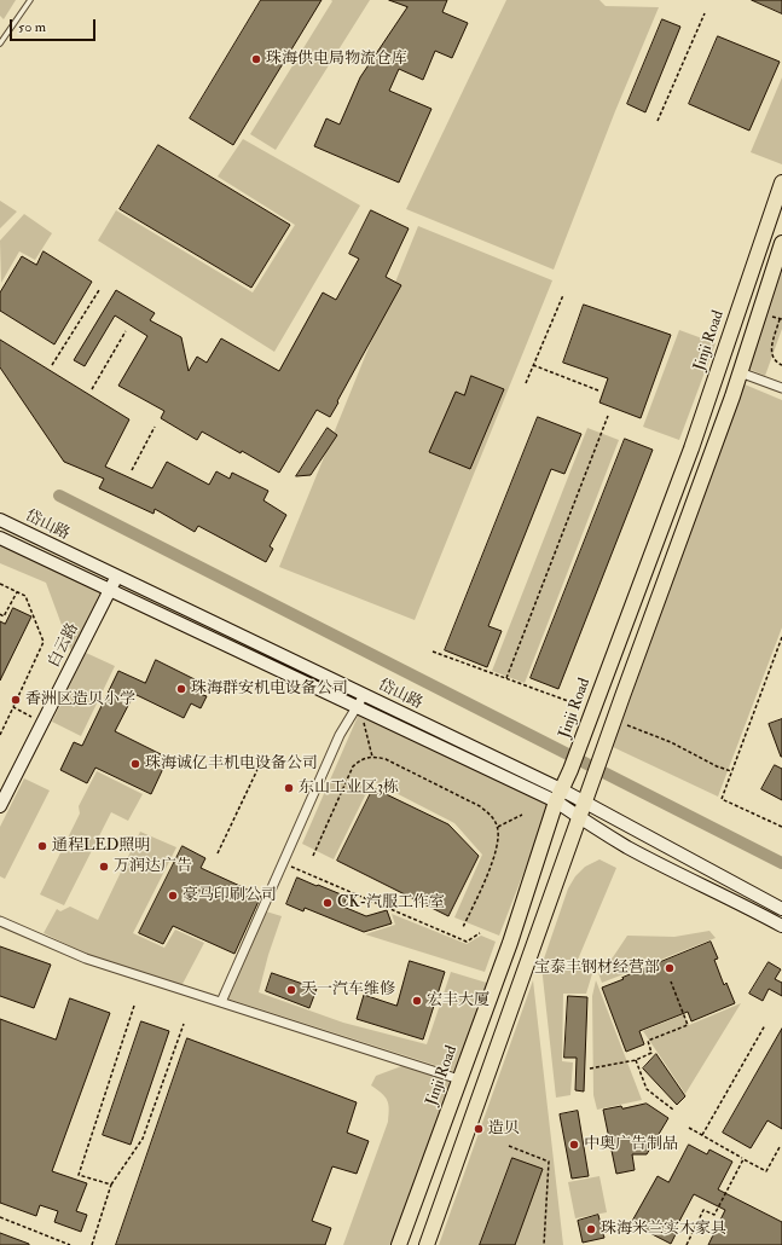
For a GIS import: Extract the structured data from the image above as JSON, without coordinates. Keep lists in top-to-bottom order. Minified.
{"streets":{"main road":["Jinji Road"],"street":["岱山路","白云路"]},"crossings":[["Jinji Road","岱山路"],["岱山路","白云路"]],"places":["珠海供电局物流仓库","珠海群安机电设备公司","香洲区造贝小学","珠海诚亿丰机电设备公司","东山工业区3栋","通程LED照明","万润达广告","豪马印刷公司","CK-汽服工作室","宝泰丰钢材经营部","天一汽车维修","宏丰大厦","造贝","中奥广告制品","珠海米兰实木家具"],"scale_bar":"50 m"}
